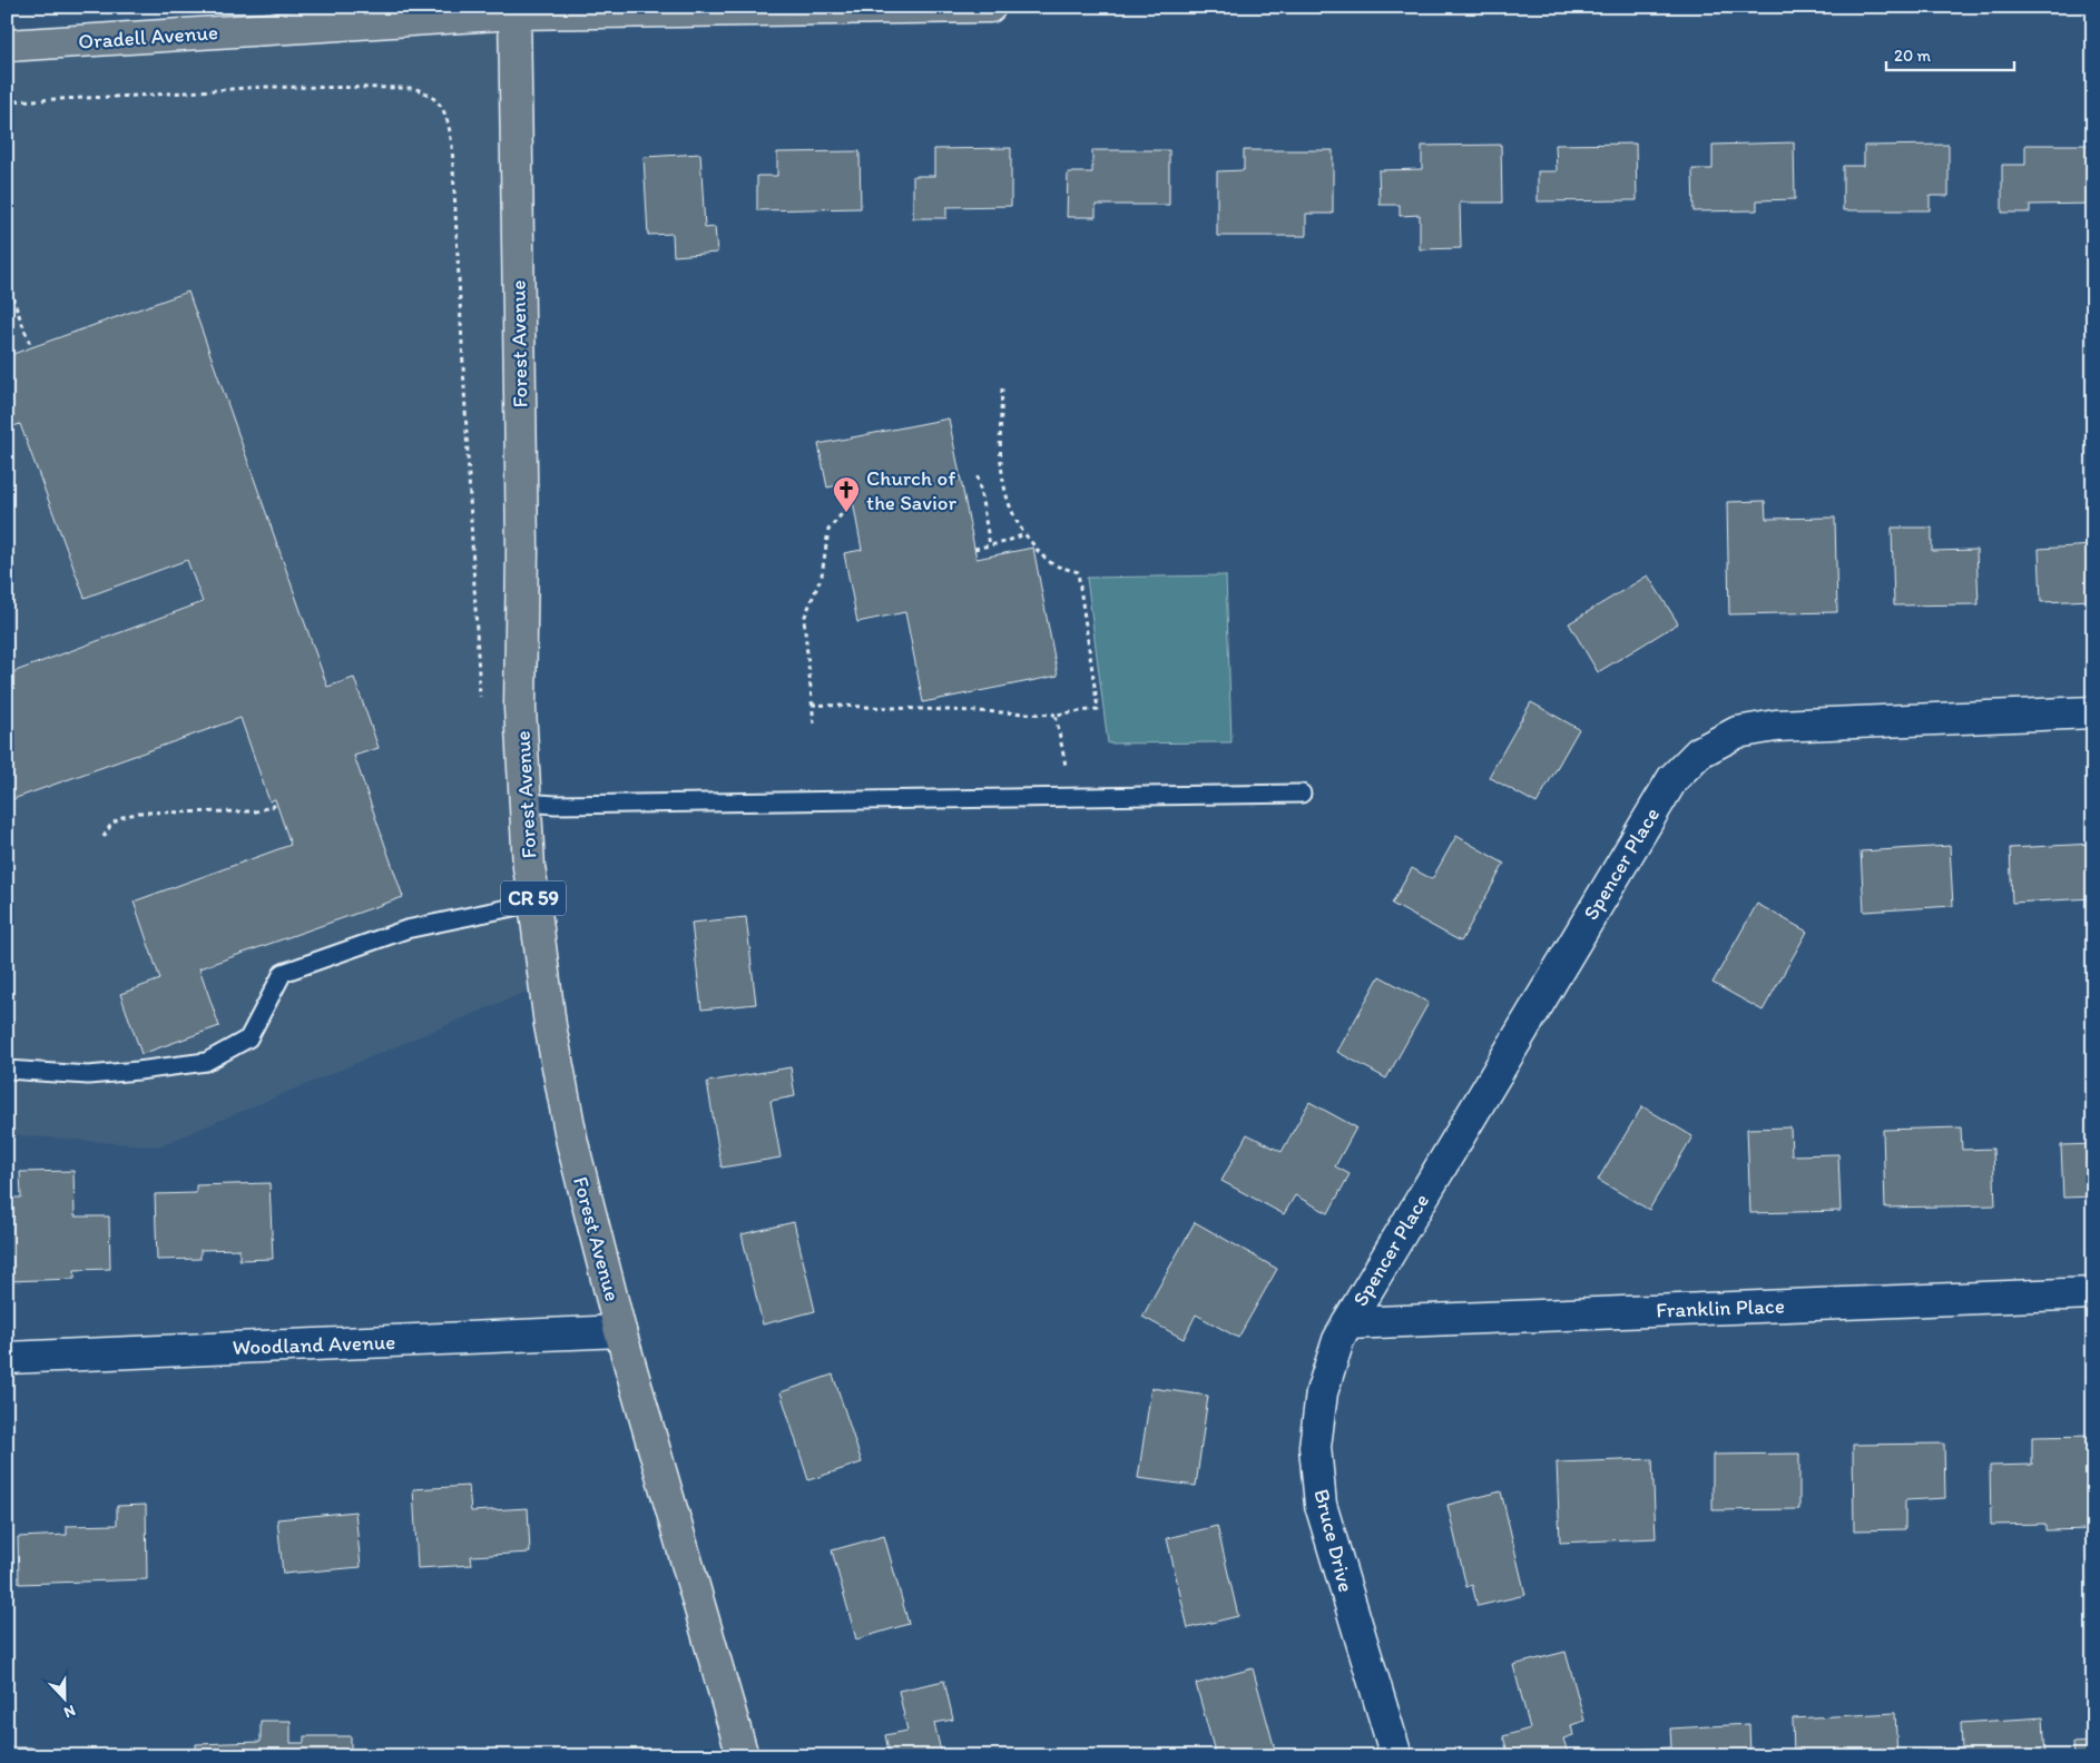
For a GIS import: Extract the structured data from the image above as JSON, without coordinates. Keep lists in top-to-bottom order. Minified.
{"streets":{"main road":["Oradell Avenue","Forest Avenue","CR 59"],"street":["Spencer Place","Franklin Place","Woodland Avenue","Bruce Drive"]},"crossings":[["Oradell Avenue","Forest Avenue"],["Forest Avenue","Woodland Avenue"],["Spencer Place","Franklin Place"],["Spencer Place","Bruce Drive"],["Franklin Place","Bruce Drive"]],"places":{"church":["Church of the Savior"]},"scale_bar":"20 m","north":"bottom"}
